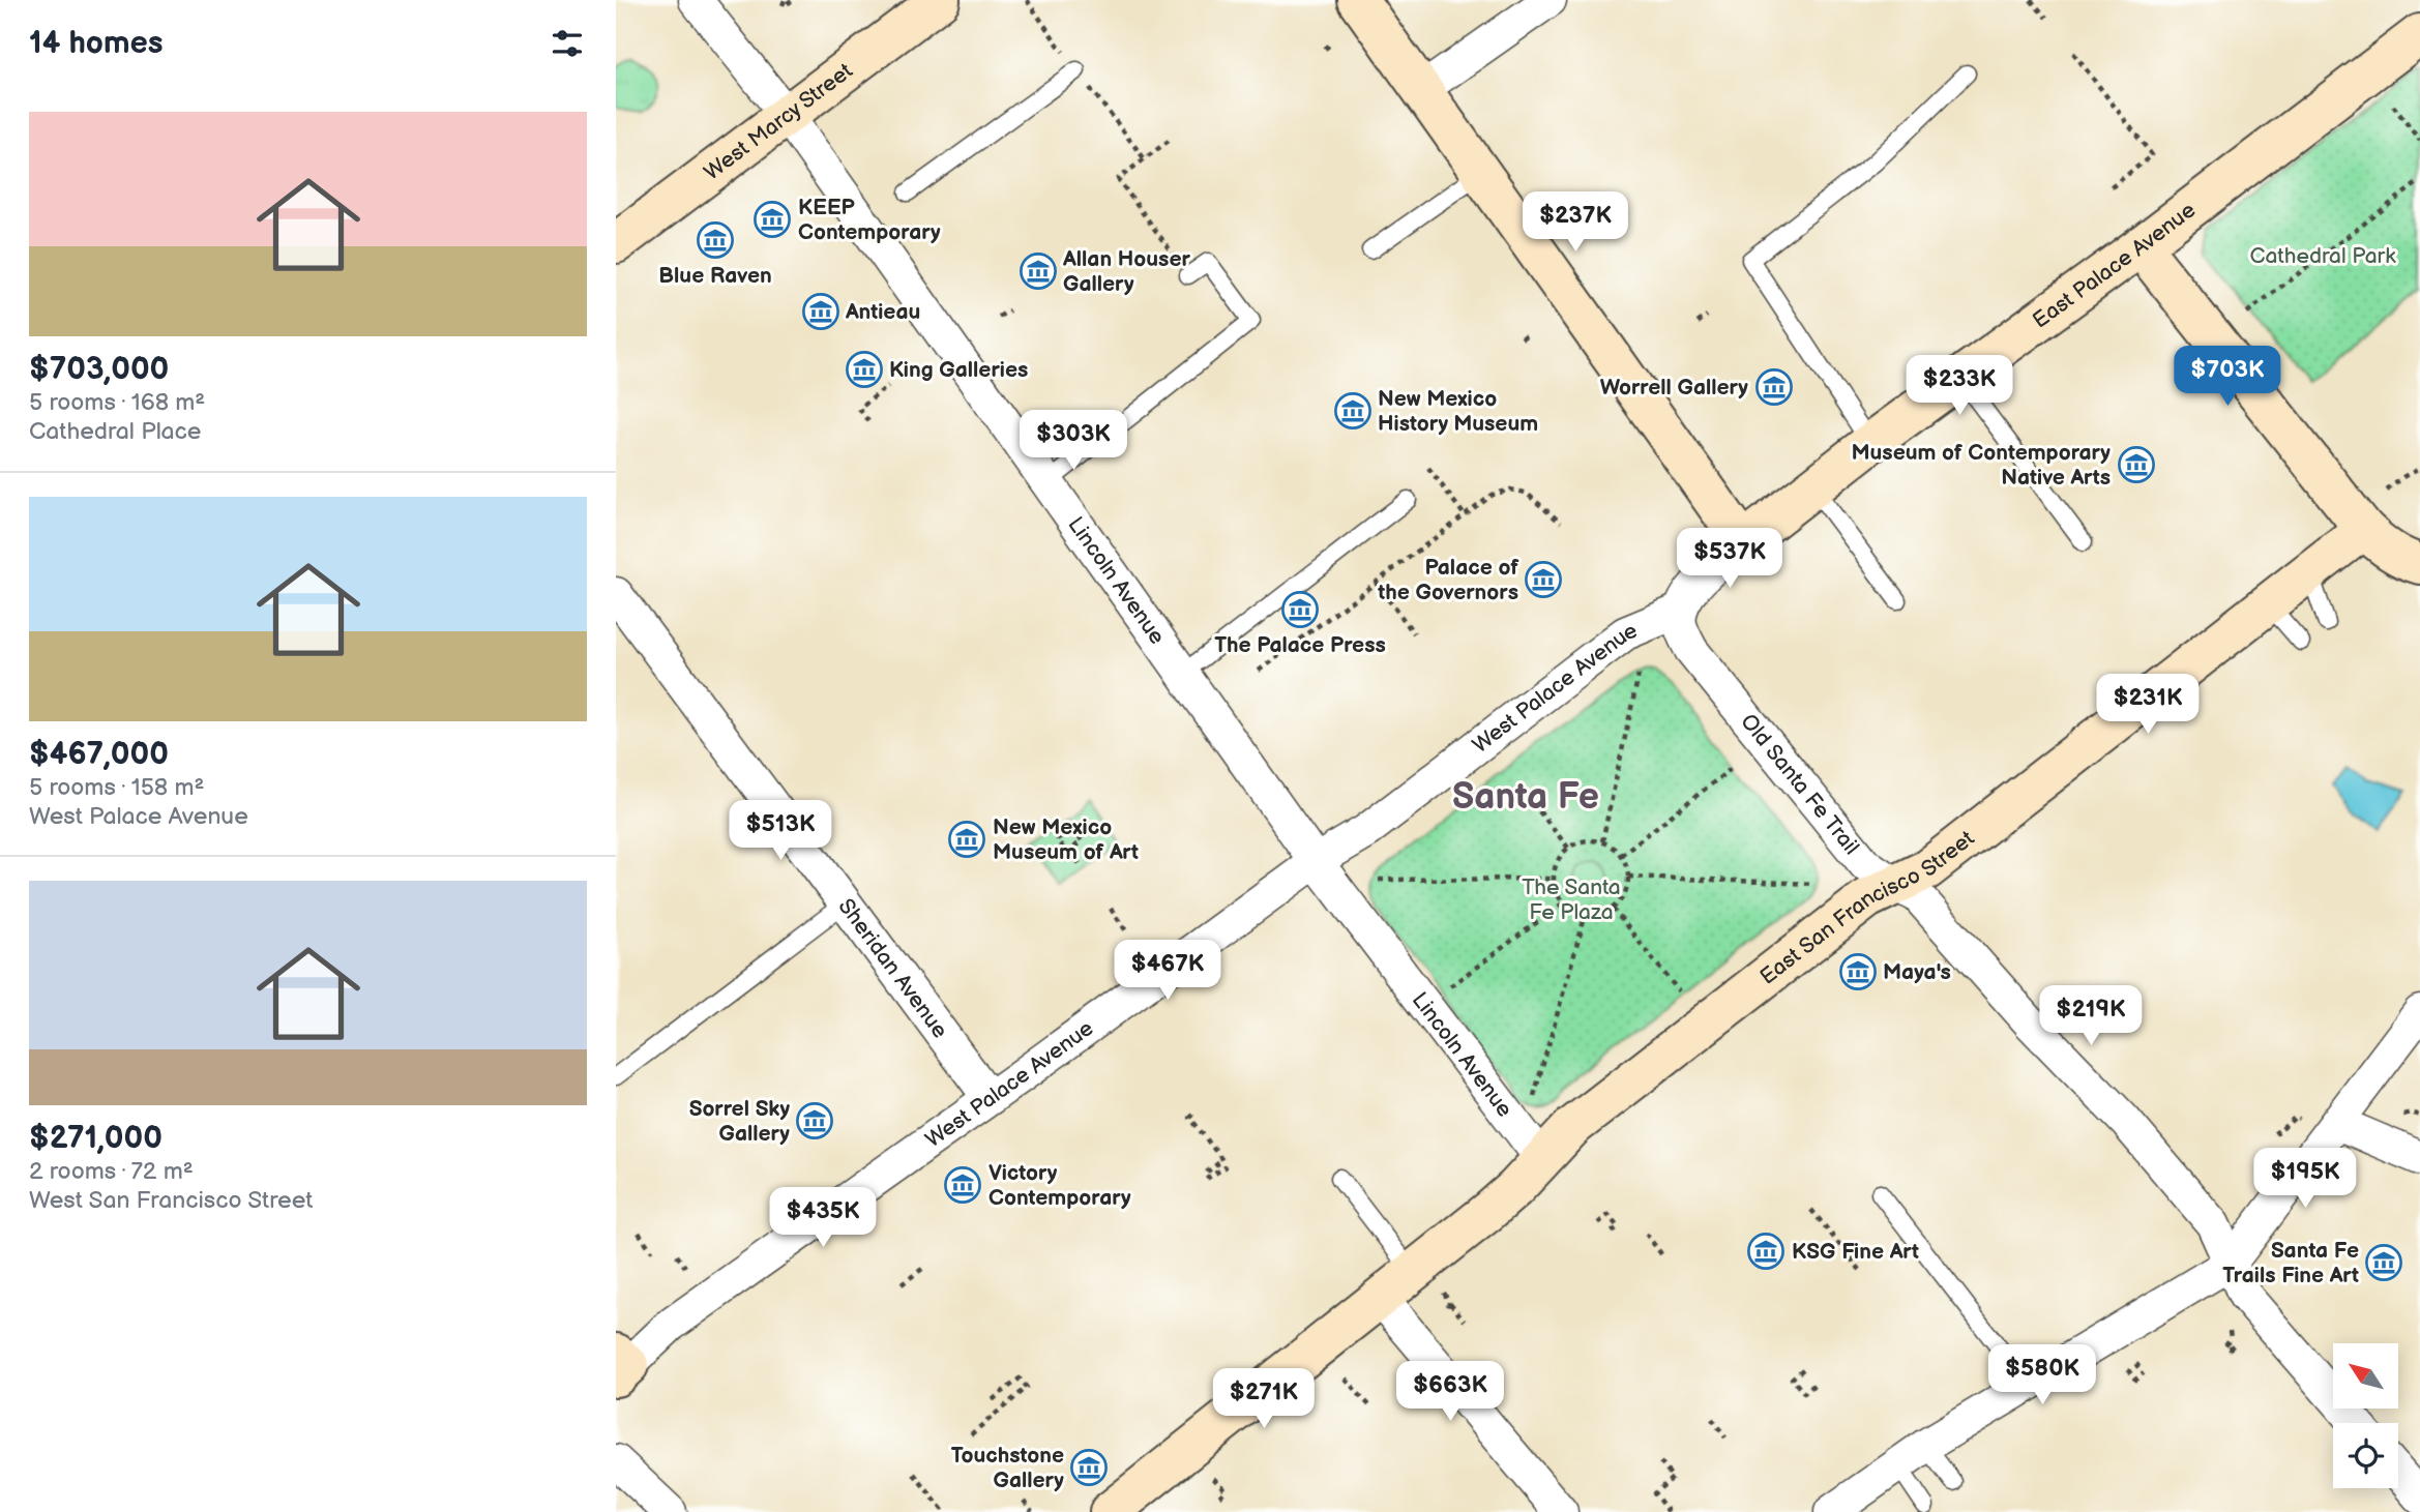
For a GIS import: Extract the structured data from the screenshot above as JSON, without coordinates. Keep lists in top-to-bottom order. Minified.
{"streets":{"street":["West Marcy Street","East Palace Avenue","Lincoln Avenue","West Palace Avenue","Old Santa Fe Trail","East San Francisco Street","Sheridan Avenue"]},"crossings":[["West Marcy Street","Lincoln Avenue"],["East Palace Avenue","West Palace Avenue"],["East Palace Avenue","Old Santa Fe Trail"],["Lincoln Avenue","West Palace Avenue"],["Lincoln Avenue","East San Francisco Street"],["West Palace Avenue","Old Santa Fe Trail"],["West Palace Avenue","Sheridan Avenue"],["Old Santa Fe Trail","East San Francisco Street"]],"districts":["Santa Fe"],"parks":["Cathedral Park","The Santa Fe Plaza"],"places":{"museum":["KEEP Contemporary","Blue Raven","Allan Houser Gallery","Antieau","King Galleries","Worrell Gallery","New Mexico History Museum","Museum of Contemporary Native Arts","Palace of the Governors","The Palace Press","New Mexico Museum of Art","Maya's","Sorrel Sky Gallery","Victory Contemporary","KSG Fine Art","Santa Fe Trails Fine Art","Touchstone Gallery"]},"north":"top left","page":{"heading":"14 homes","list":[{"name":"$703,000","note":"5 rooms · 168 m² · Cathedral Place"},{"name":"$467,000","note":"5 rooms · 158 m² · West Palace Avenue"},{"name":"$271,000","note":"2 rooms · 72 m² · West San Francisco Street"}],"price":["$237K","$703K","$233K","$303K","$537K","$231K","$513K","$467K","$219K","$195K","$435K","$580K","$663K","$271K"]}}
